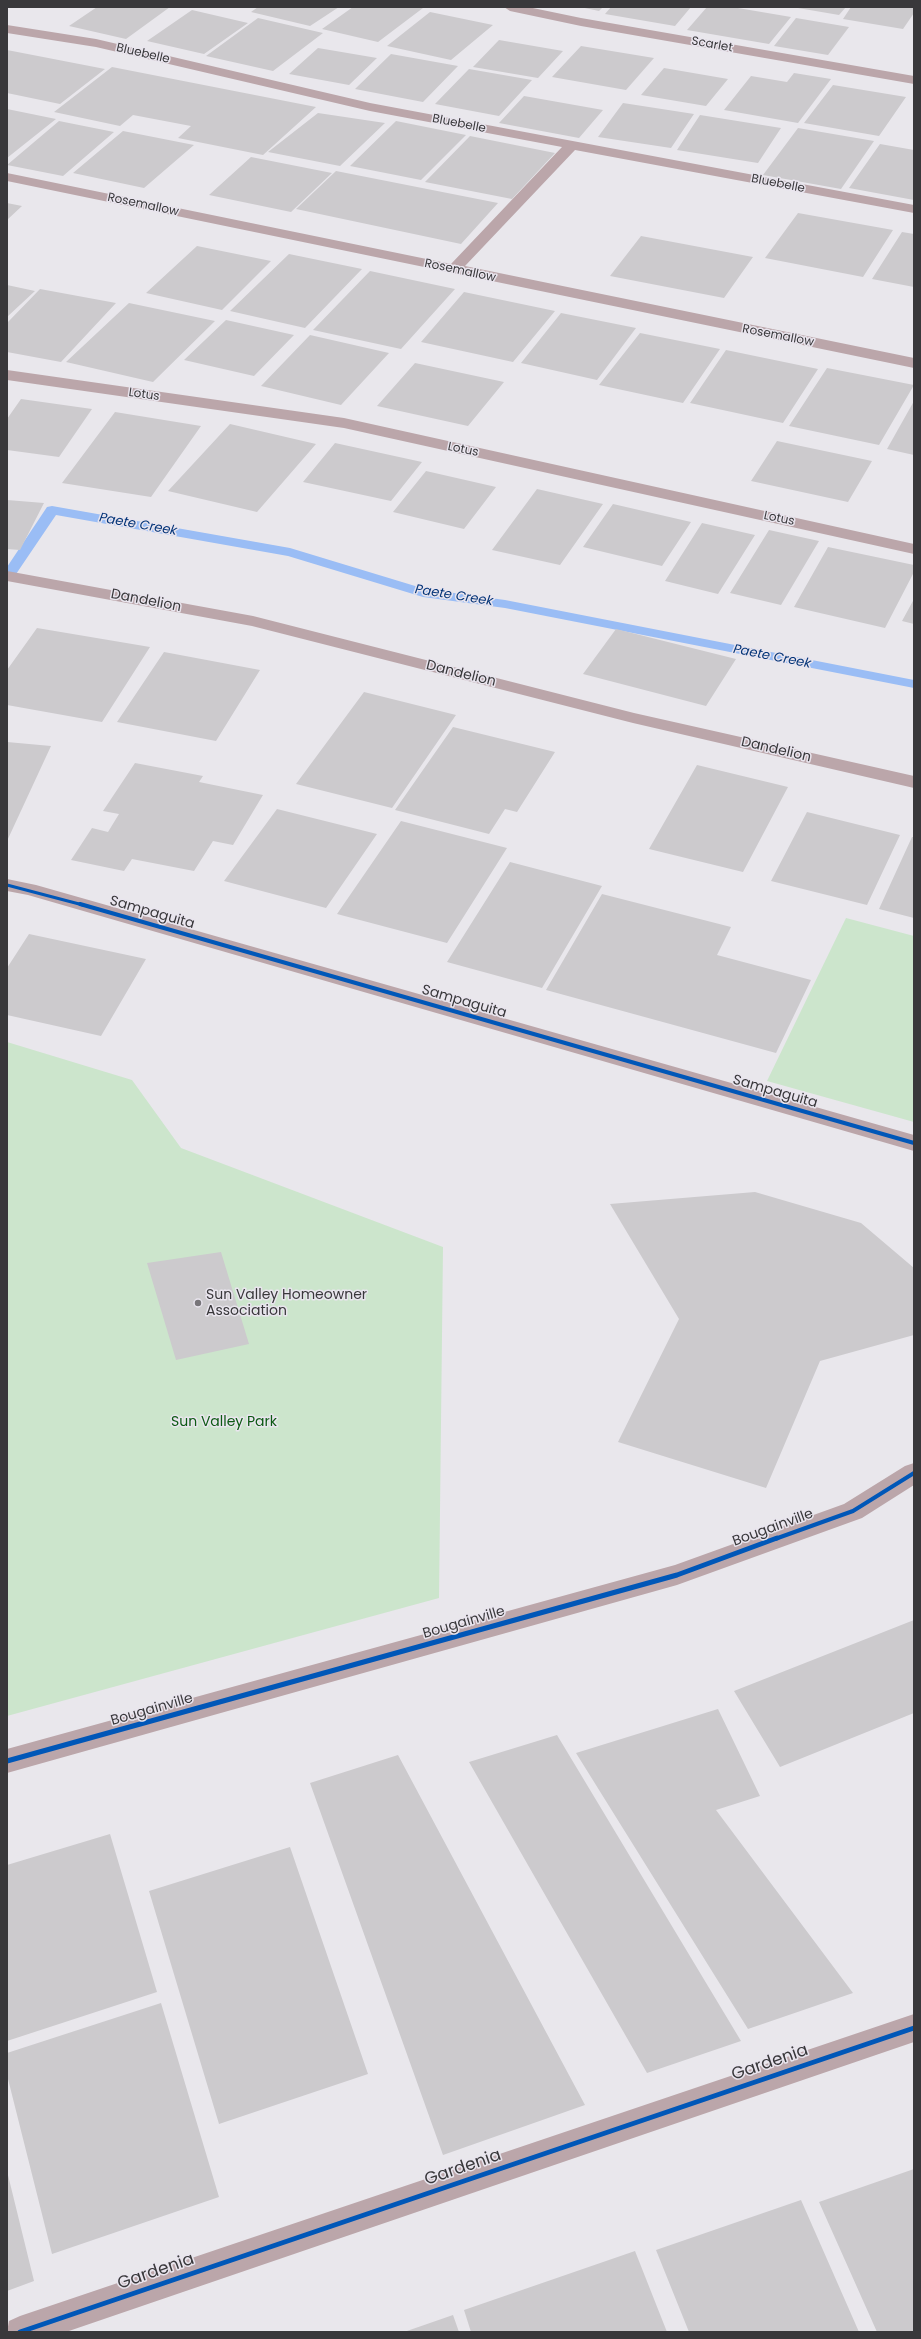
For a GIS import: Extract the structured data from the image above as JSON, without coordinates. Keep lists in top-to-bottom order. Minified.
{"streets":{"street":["Scarlet","Bluebelle","Rosemallow","Lotus","Dandelion","Sampaguita","Bougainville","Gardenia"]},"water":["Paete Creek"],"parks":["Sun Valley Park"],"places":["Sun Valley Homeowner Association"]}
